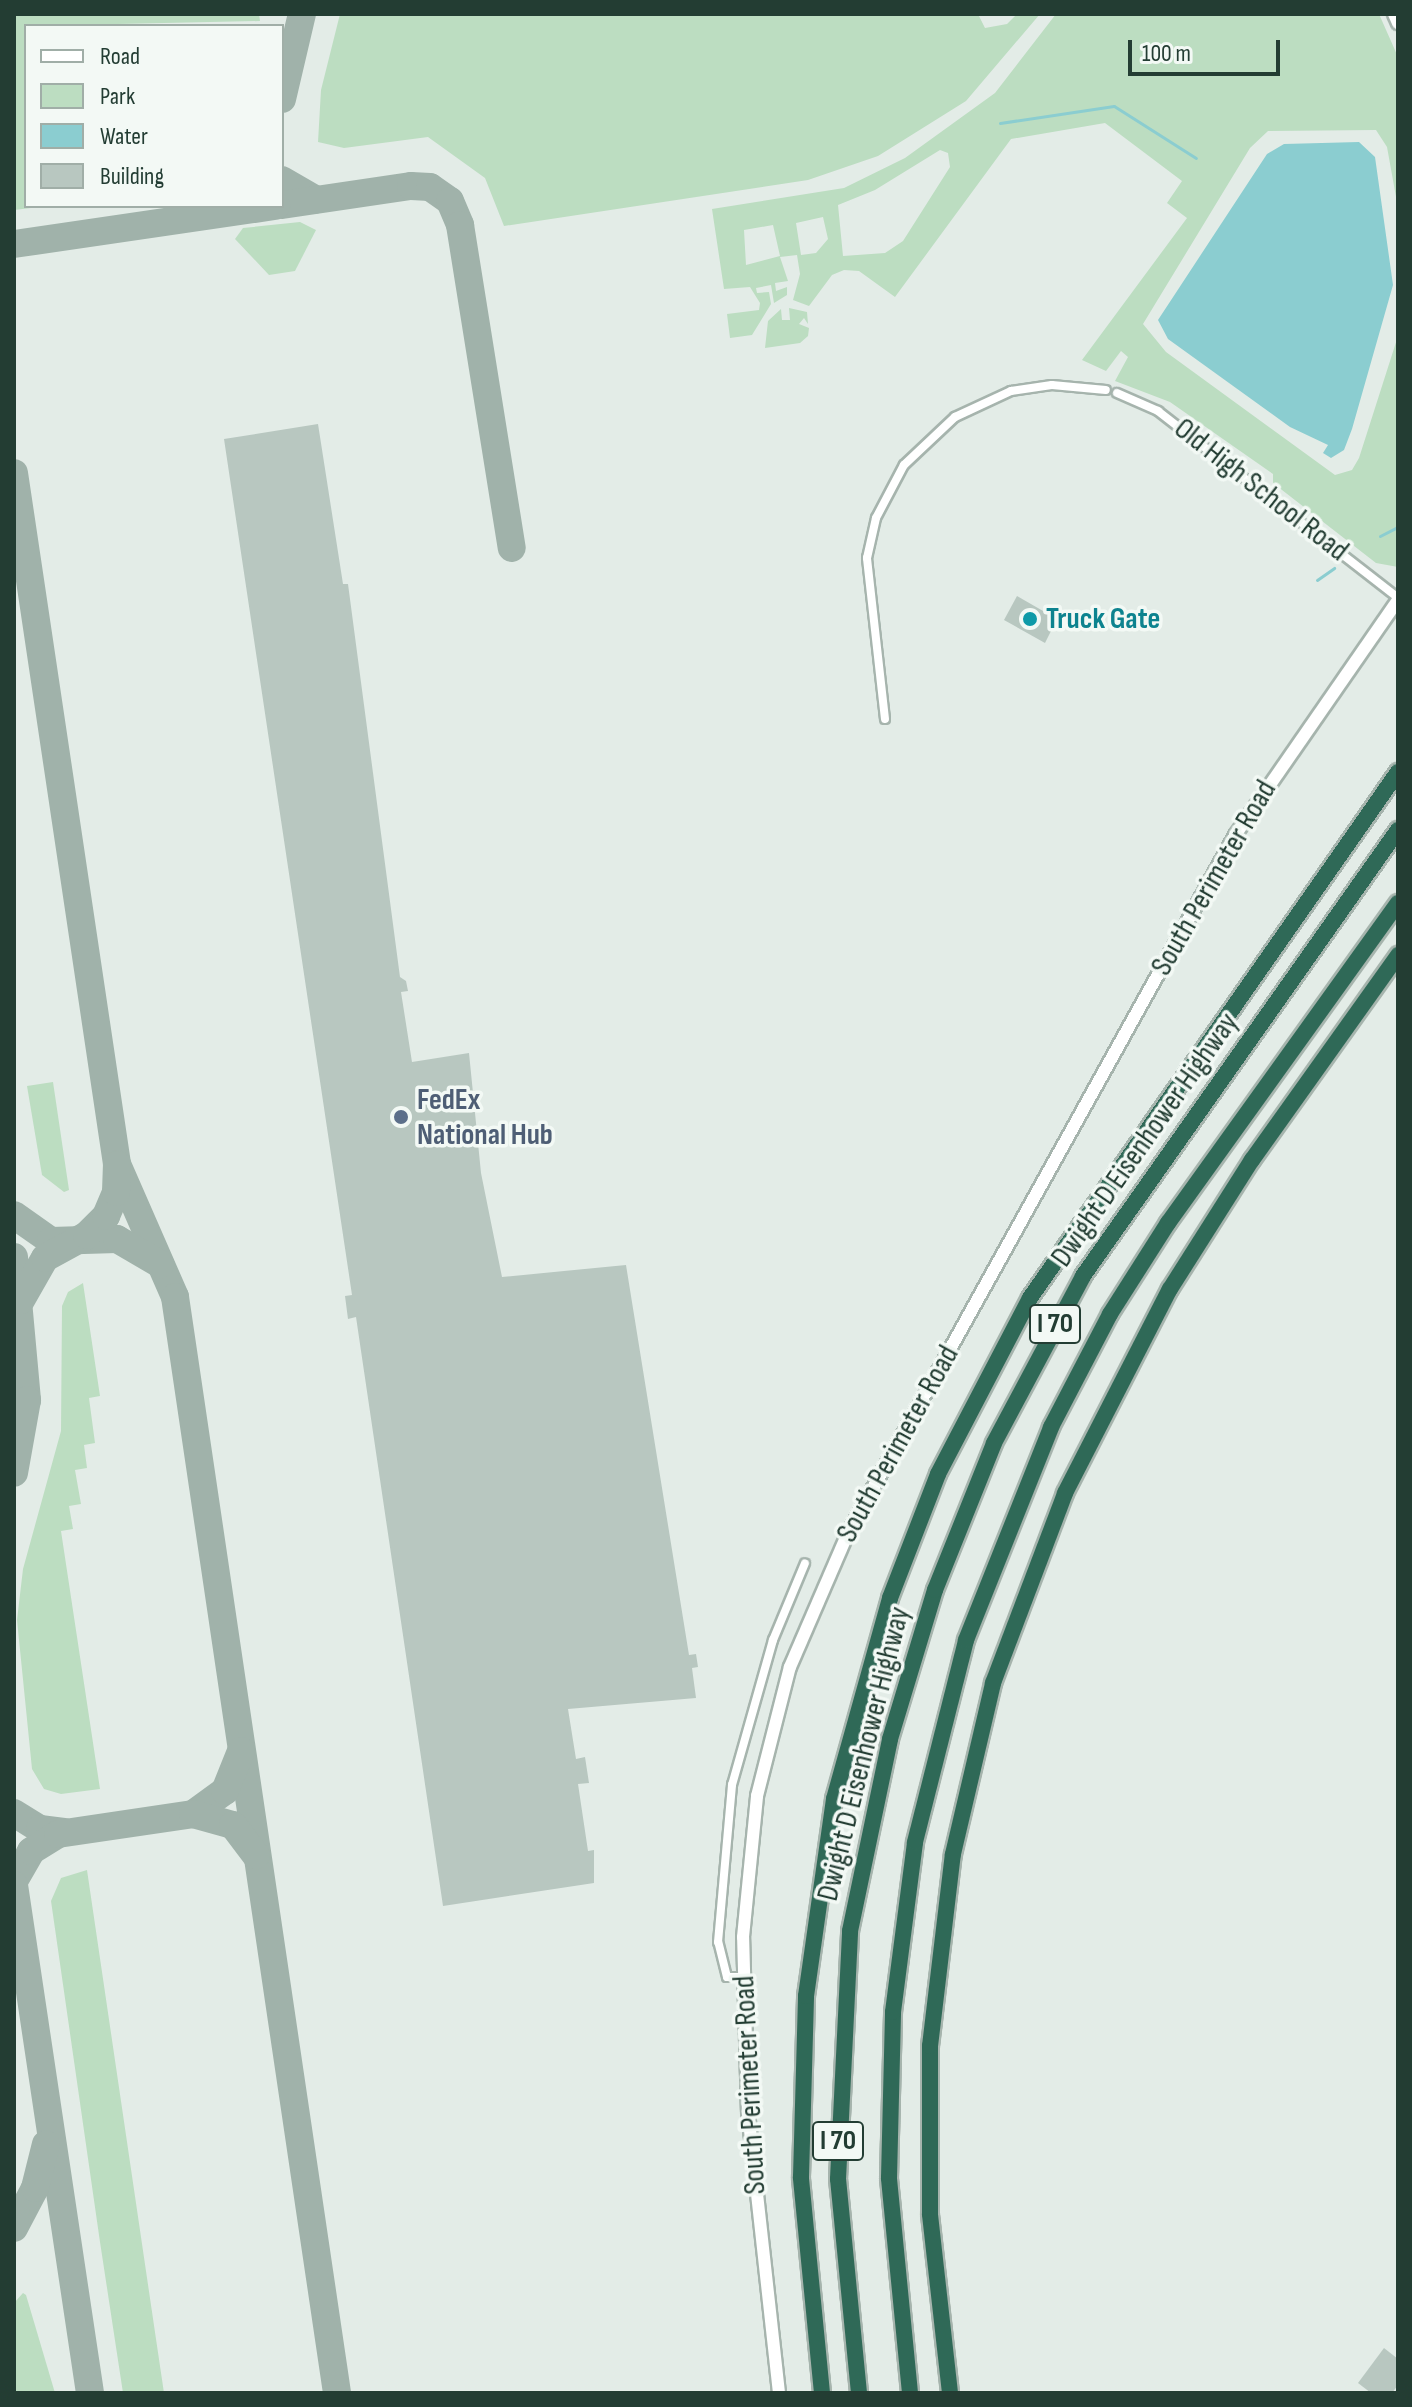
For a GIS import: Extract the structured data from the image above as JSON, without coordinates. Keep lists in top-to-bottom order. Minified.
{"streets":{"highway":["Dwight D Eisenhower Highway","I 70"],"street":["Old High School Road","South Perimeter Road"]},"crossings":[["Old High School Road","South Perimeter Road"]],"places":["Truck Gate","FedEx National Hub"],"legend":["Road","Park","Water","Building"],"scale_bar":"100 m"}
